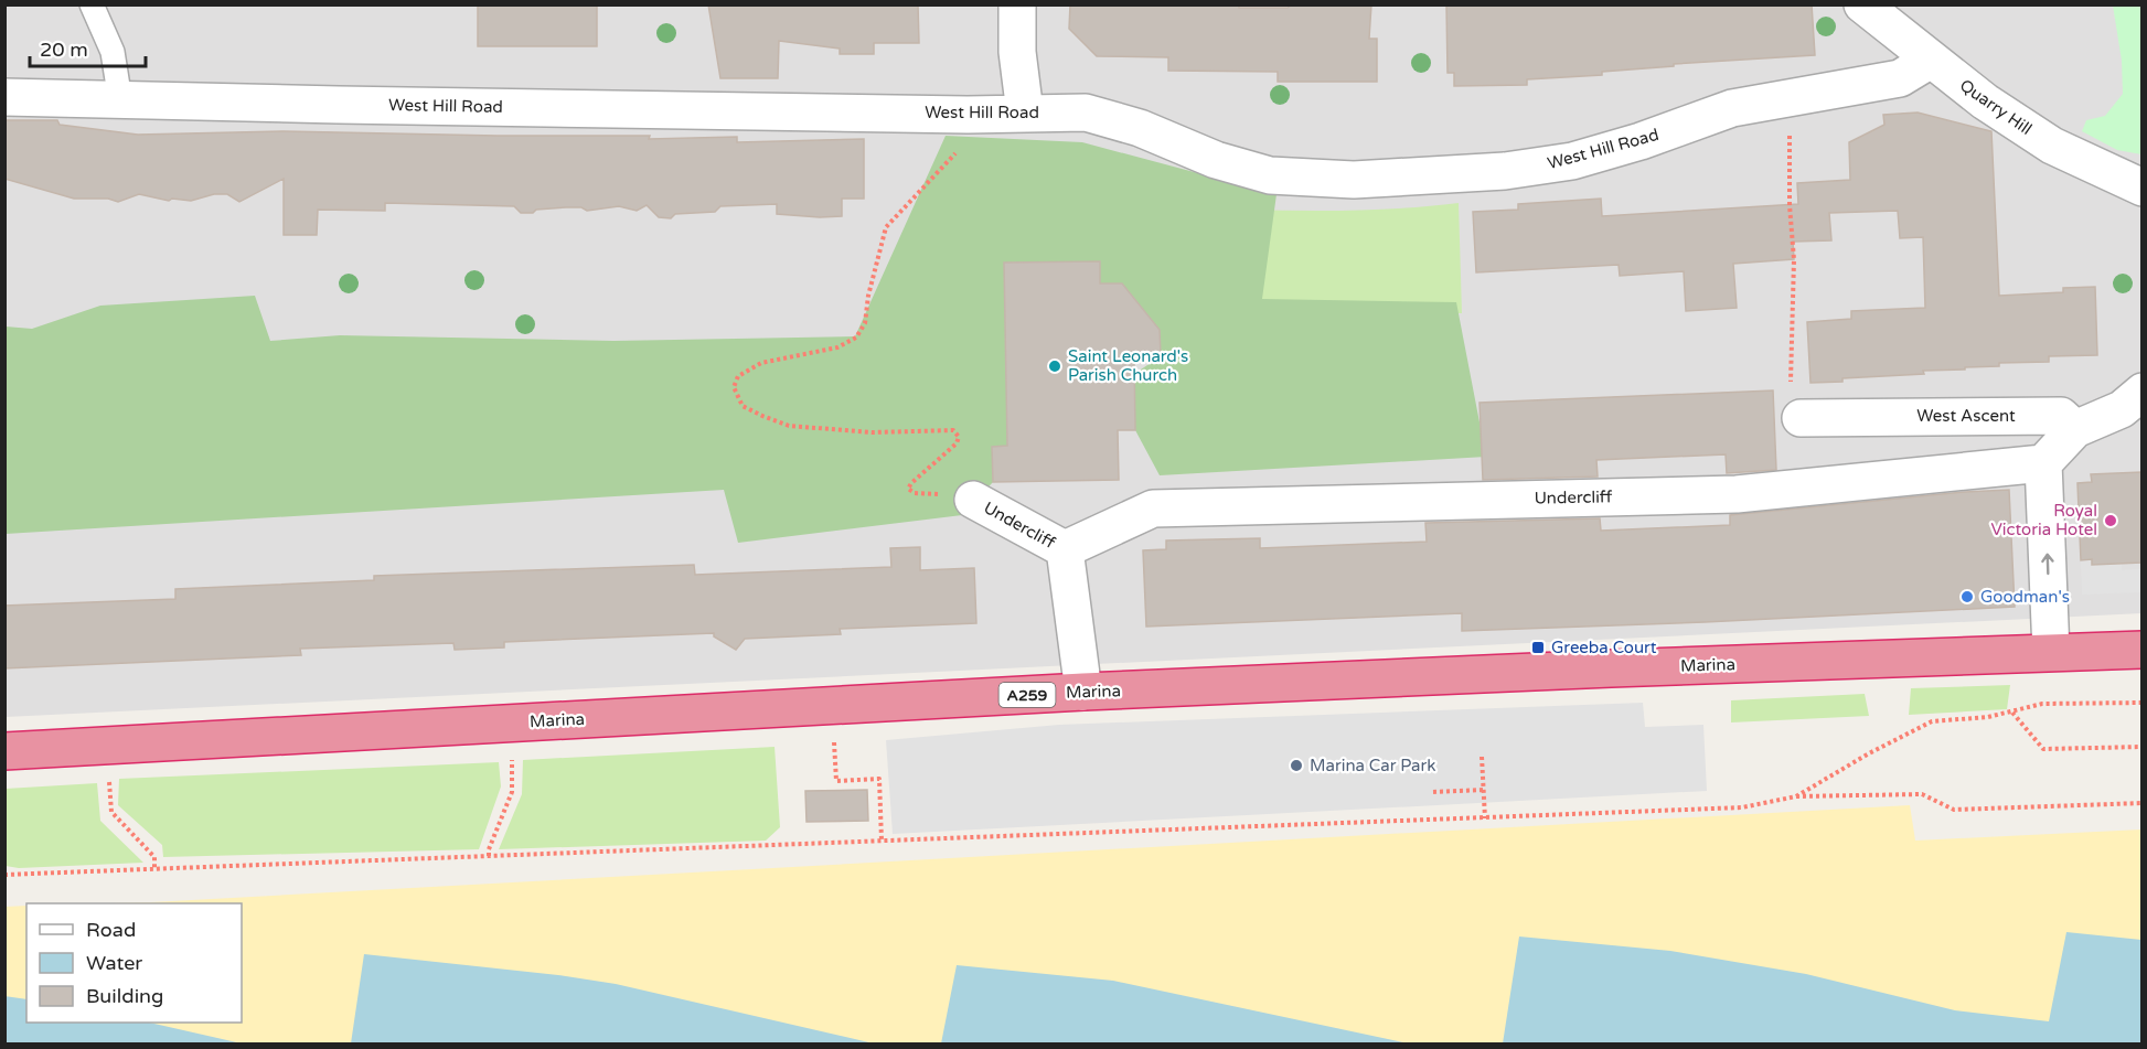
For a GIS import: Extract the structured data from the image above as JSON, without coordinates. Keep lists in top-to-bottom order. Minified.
{"streets":{"highway":["Marina","A259"],"street":["West Hill Road","Quarry Hill","West Ascent","Undercliff"]},"crossings":[["West Hill Road","Quarry Hill"],["Undercliff","Marina"]],"places":{"other":["Saint Leonard's Parish Church","Royal Victoria Hotel","Goodman's","Marina Car Park"],"transit":["Greeba Court"]},"legend":["Road","Water","Building"],"scale_bar":"20 m"}
